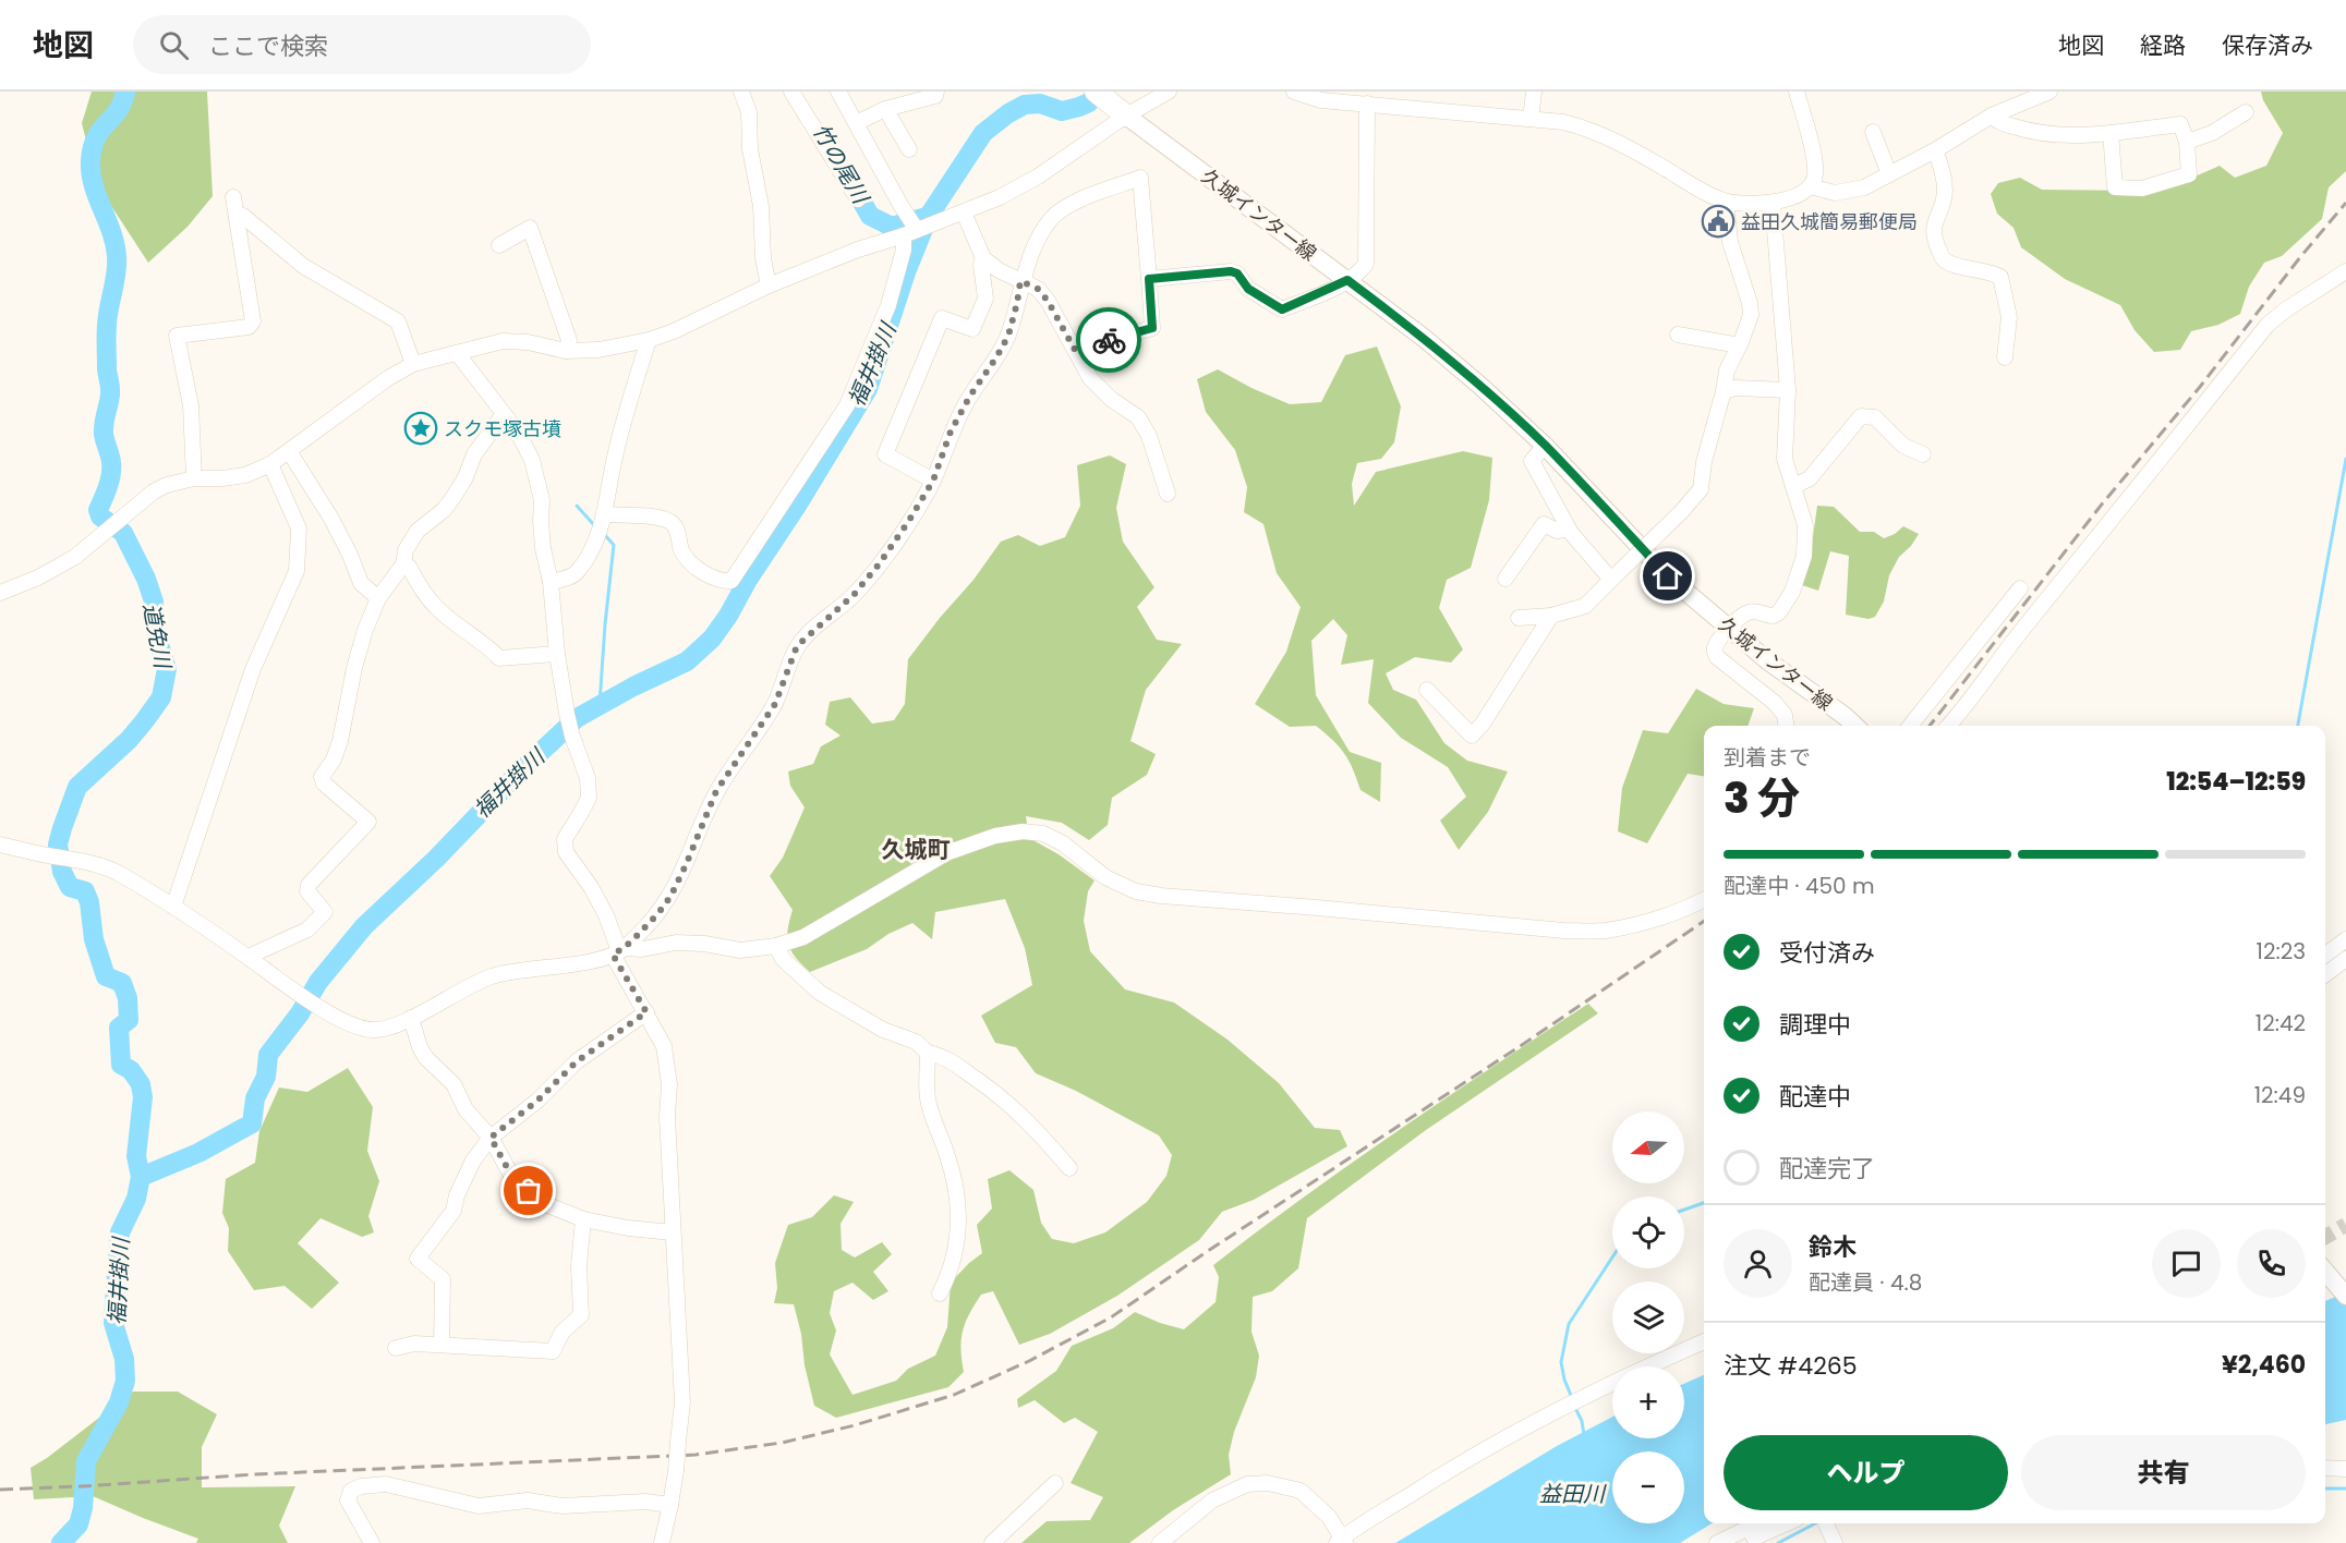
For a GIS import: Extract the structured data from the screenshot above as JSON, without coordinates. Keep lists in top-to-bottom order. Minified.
{"streets":{"main road":["久城インター線"]},"districts":["久城町"],"water":["竹の尾川","福井掛川","道免川","益田川"],"places":{"public building":["益田久城簡易郵便局"],"place":["スクモ塚古墳"]},"north":"left","page":{"header":"地図","search":"ここで検索","nav":["地図","経路","保存済み"],"heading":["3 分","到着まで","12:54–12:59"],"panel":["鈴木","配達員 · 4.8","注文 #4265","¥2,460"],"bar":"配達中 · 450 m","list":[["受付済み","12:23"],["調理中","12:42"],["配達中","12:49"],"配達完了"],"map_buttons":["+","−"],"buttons":["ヘルプ","共有"]}}
